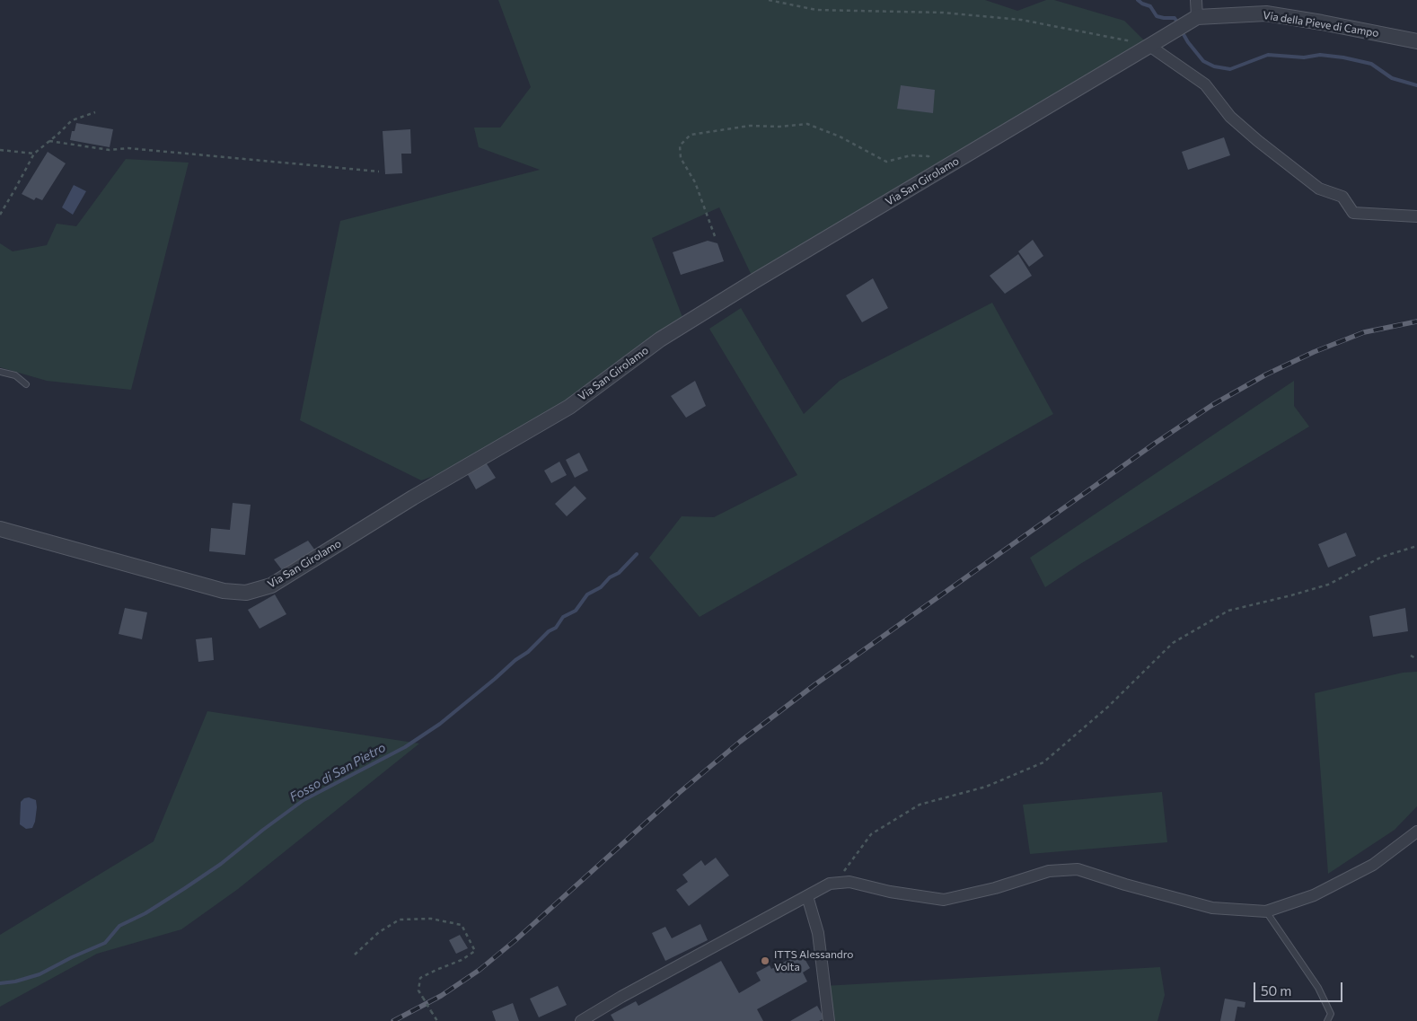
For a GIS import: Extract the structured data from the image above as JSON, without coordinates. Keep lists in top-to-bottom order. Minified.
{"streets":{"street":["Via della Pieve di Campo","Via San Girolamo"]},"crossings":[["Via della Pieve di Campo","Via San Girolamo"]],"water":["Fosso di San Pietro"],"places":["ITTS Alessandro Volta"],"scale_bar":"50 m"}
